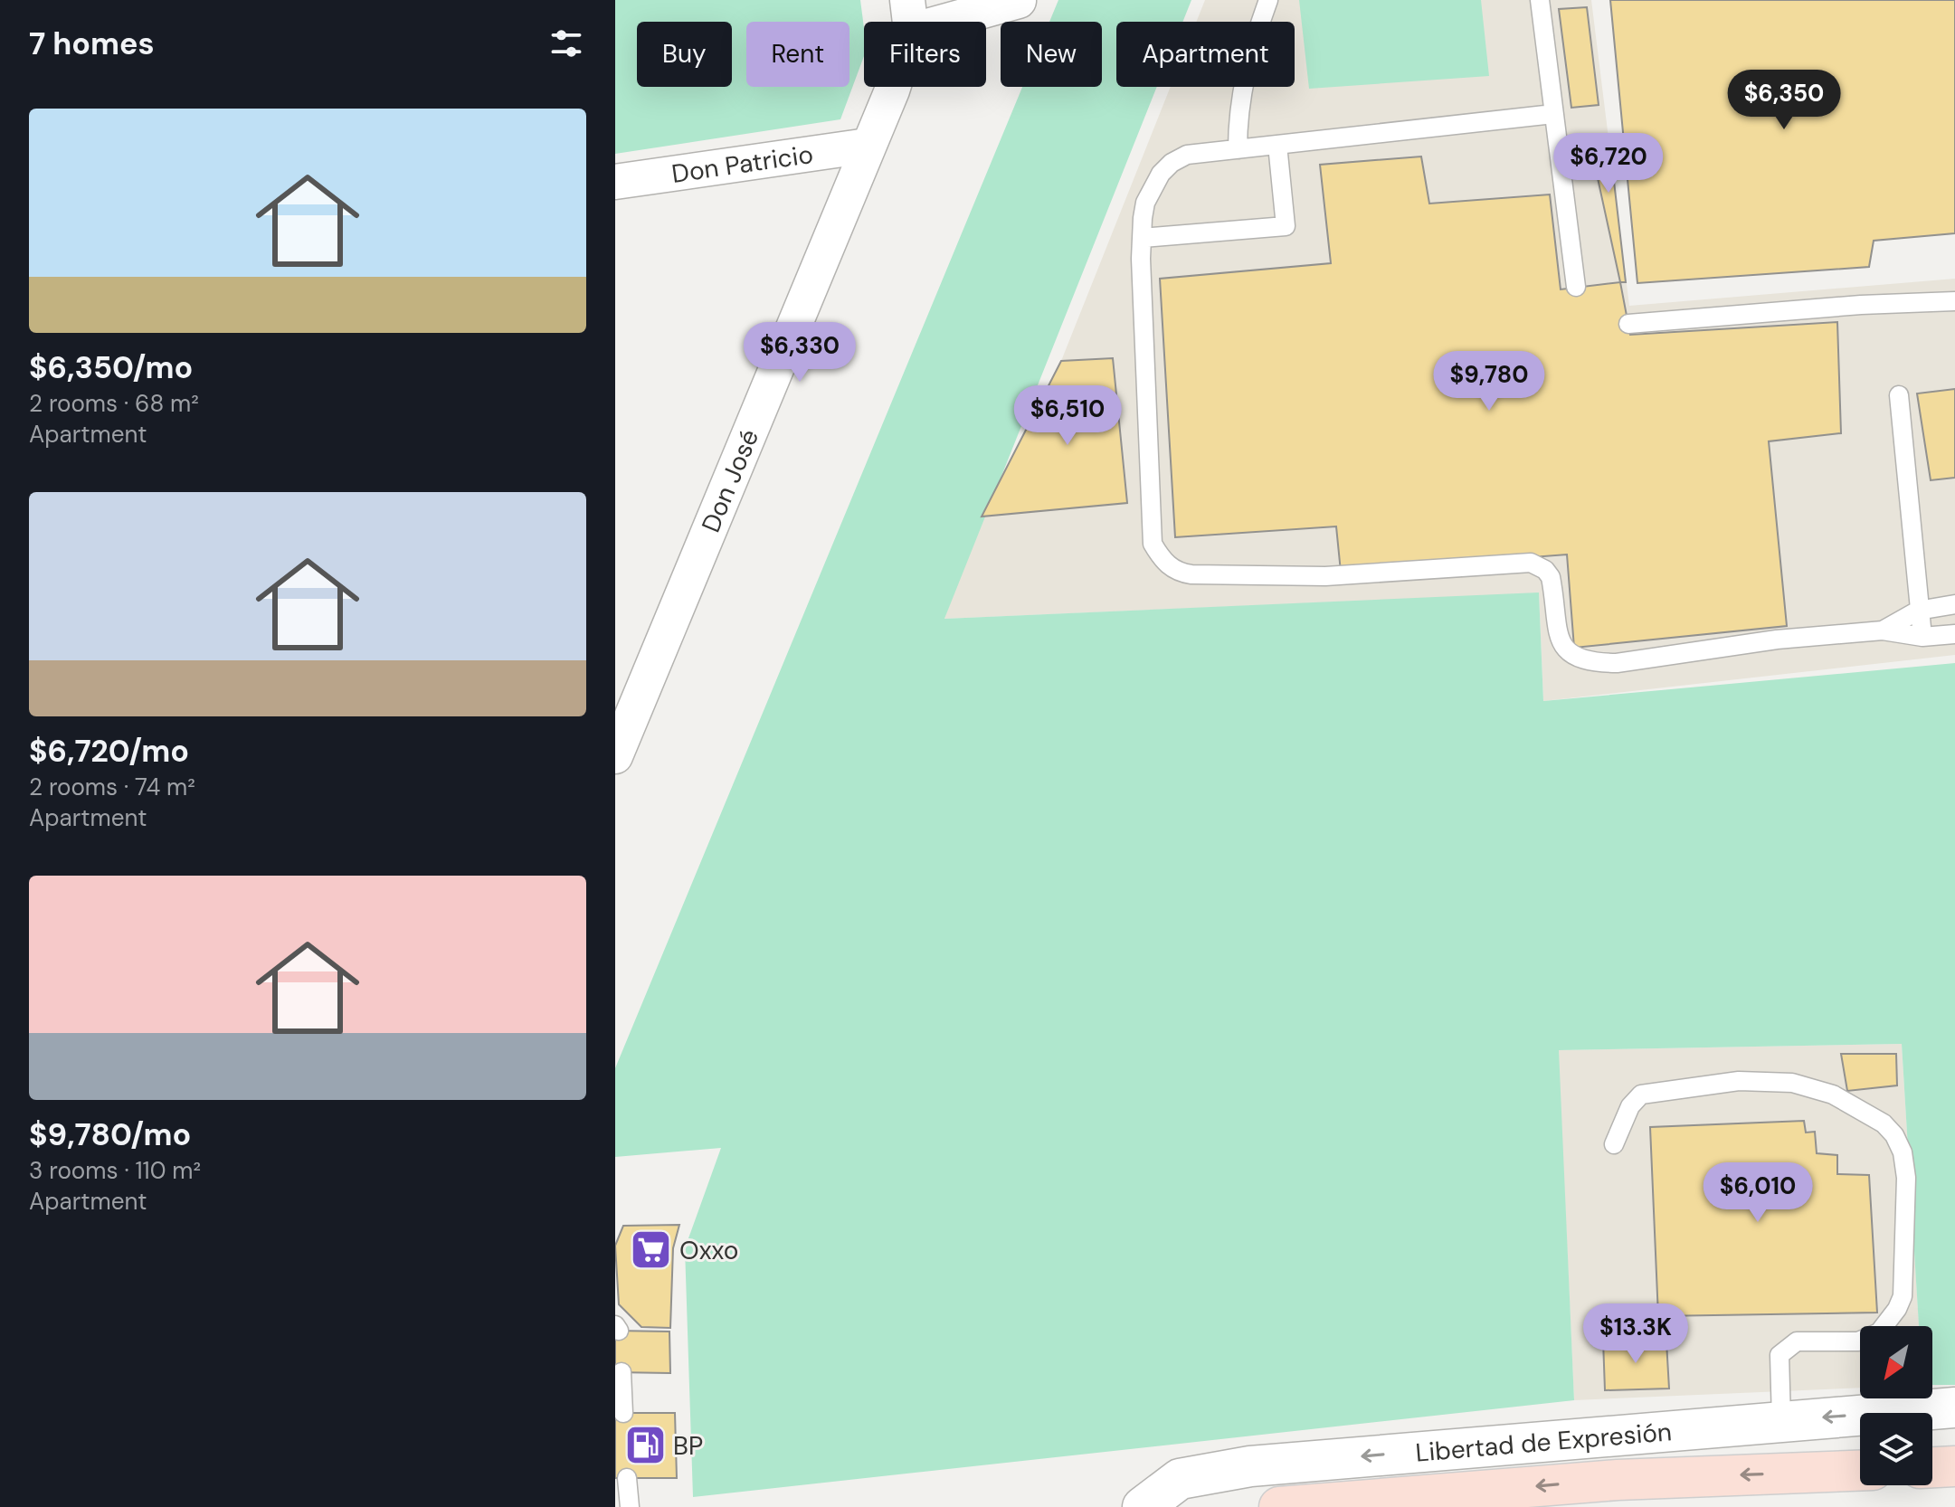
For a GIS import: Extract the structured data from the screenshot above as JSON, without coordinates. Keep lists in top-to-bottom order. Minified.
{"streets":{"street":["Don Patricio","Don José","Libertad de Expresión"]},"crossings":[["Don Patricio","Don José"]],"one_way":["Libertad de Expresión"],"places":{"supermarket":["Oxxo"],"fuel station":["BP"]},"north":"bottom left","page":{"heading":"7 homes","chip":["Buy","Rent","Filters","New","Apartment"],"price":["$6,350","$6,720","$6,330","$9,780","$6,510","$6,010","$13.3K"],"list":[{"name":"$6,350/mo","note":"2 rooms · 68 m² · Apartment"},{"name":"$6,720/mo","note":"2 rooms · 74 m² · Apartment"},{"name":"$9,780/mo","note":"3 rooms · 110 m² · Apartment"}]}}
